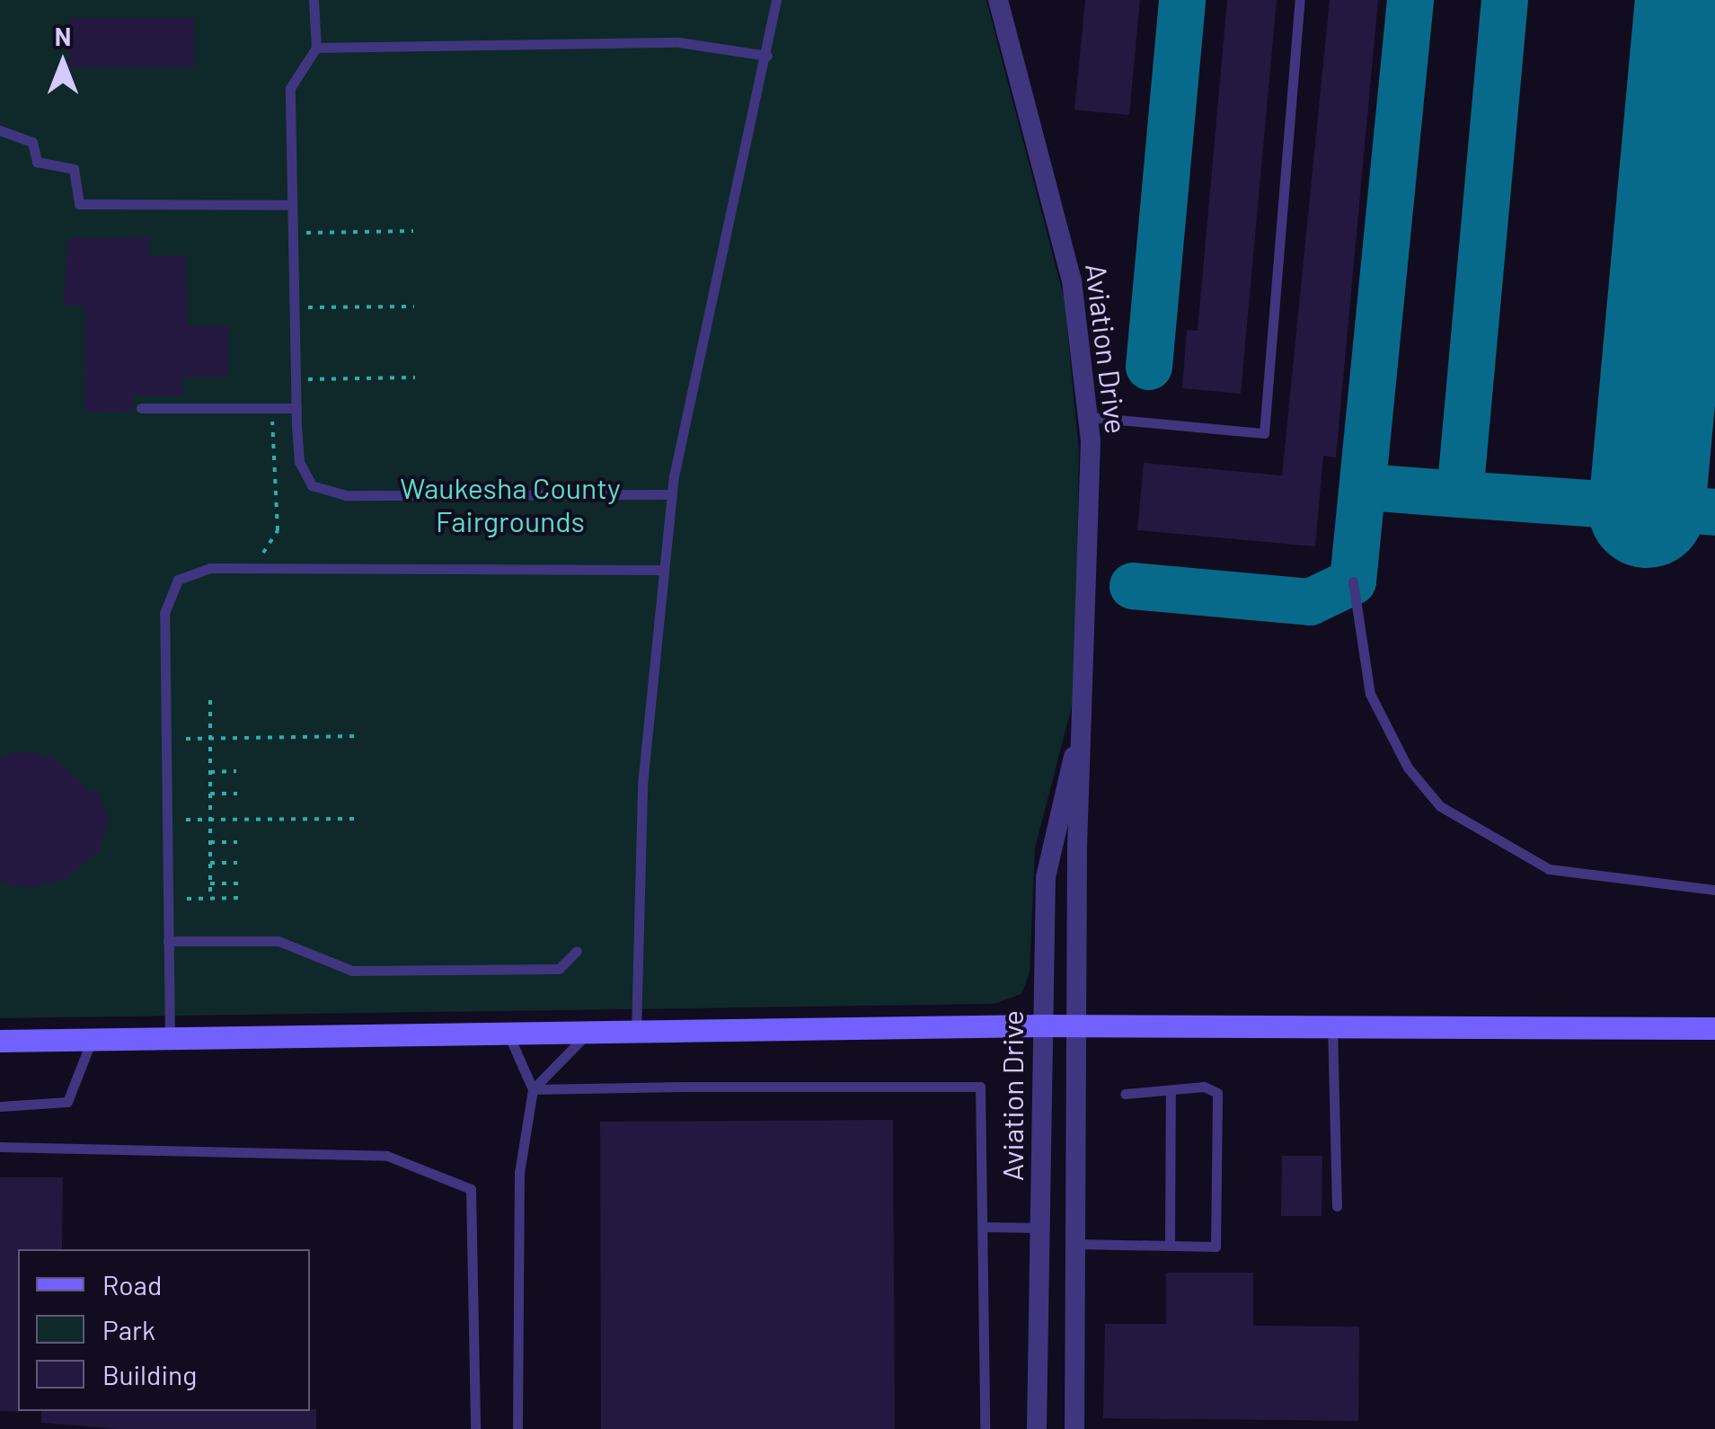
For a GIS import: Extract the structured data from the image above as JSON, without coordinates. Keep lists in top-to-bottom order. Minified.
{"streets":{"street":["Aviation Drive"]},"parks":["Waukesha County Fairgrounds"],"legend":["Road","Park","Building"],"north":"top"}
